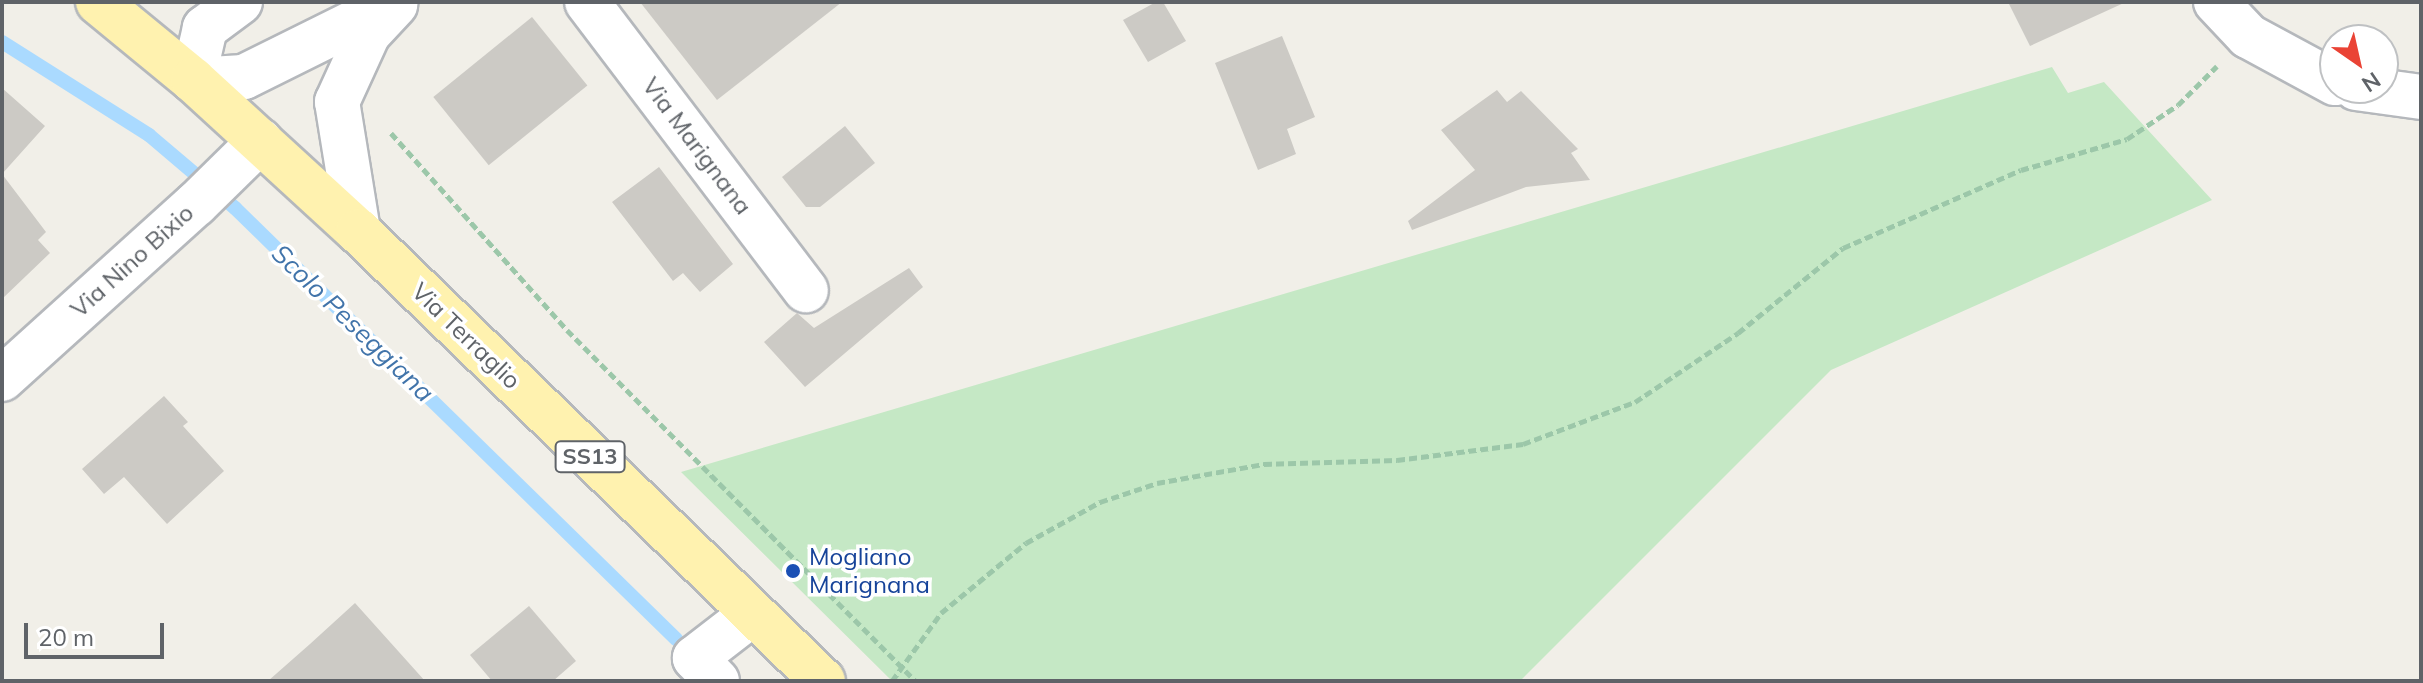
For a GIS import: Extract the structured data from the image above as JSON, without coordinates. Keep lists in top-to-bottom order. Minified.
{"streets":{"main road":["Via Terraglio","SS13"],"street":["Via Marignana","Via Nino Bixio"]},"crossings":[["Via Nino Bixio","Via Terraglio"]],"water":["Scolo Peseggiana"],"places":["Mogliano Marignana"],"scale_bar":"20 m","north":"bottom right"}
